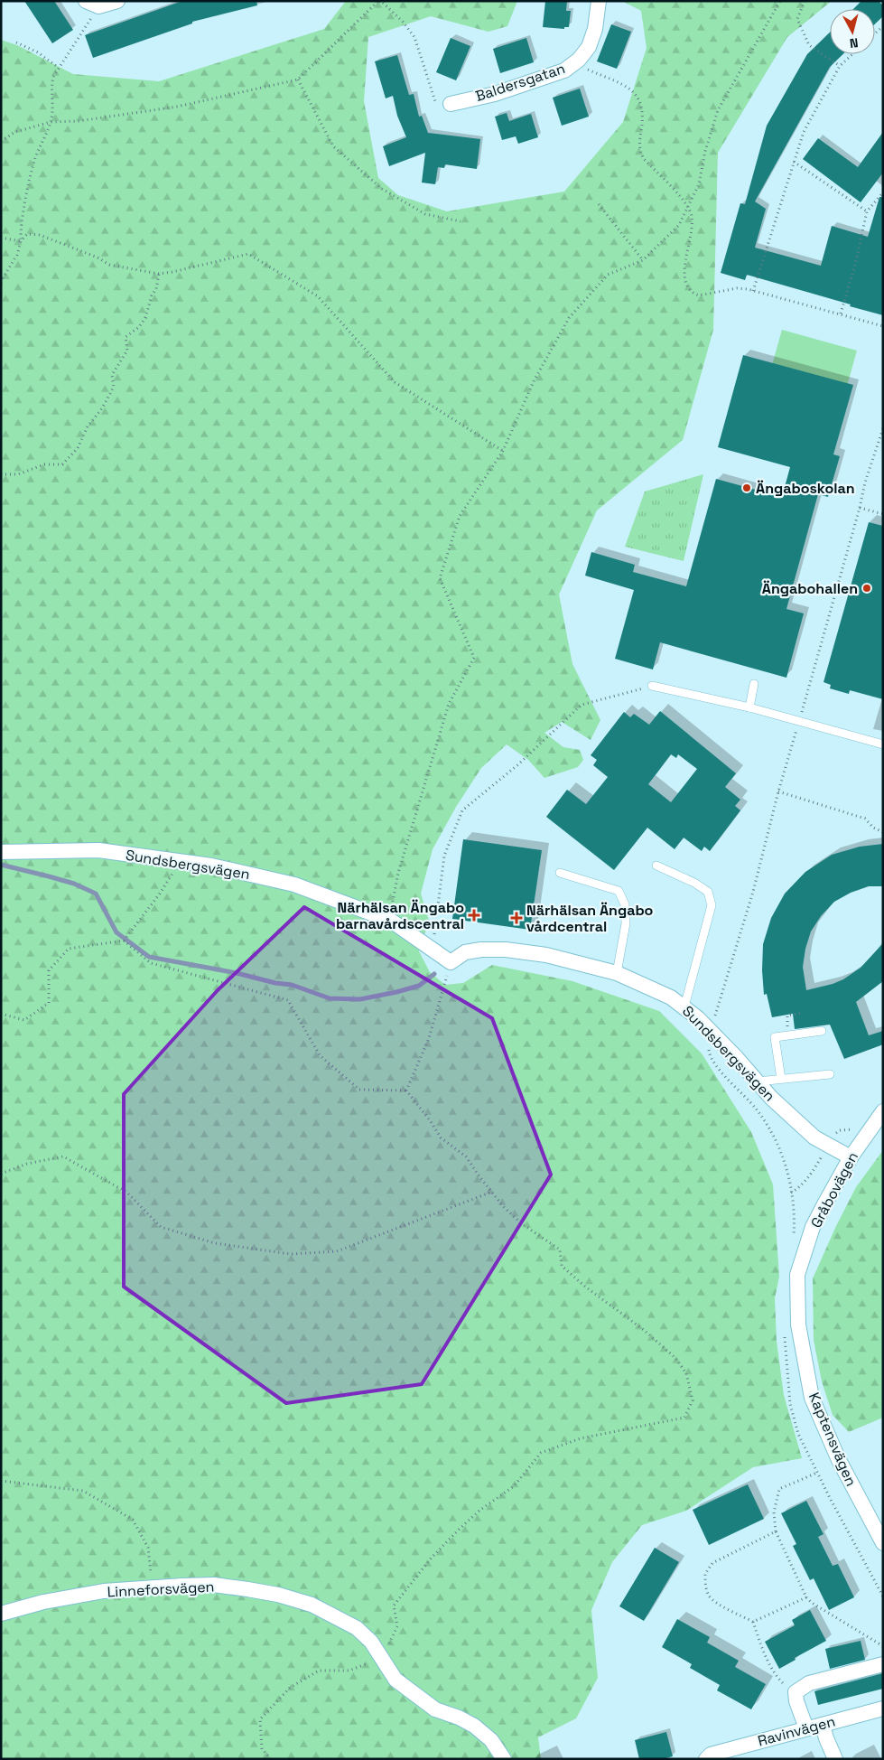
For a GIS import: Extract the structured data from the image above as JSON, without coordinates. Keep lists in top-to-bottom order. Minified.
{"streets":{"street":["Baldersgatan","Sundsbergsvägen","Gråbovägen","Kaptensvägen","Linneforsvägen","Ravinvägen"]},"crossings":[["Sundsbergsvägen","Gråbovägen"],["Gråbovägen","Kaptensvägen"]],"places":{"other":["Ängaboskolan","Ängabohallen"],"health":["Närhälsan Ängabo barnavårdscentral","Närhälsan Ängabo vårdcentral"]},"north":"bottom"}
